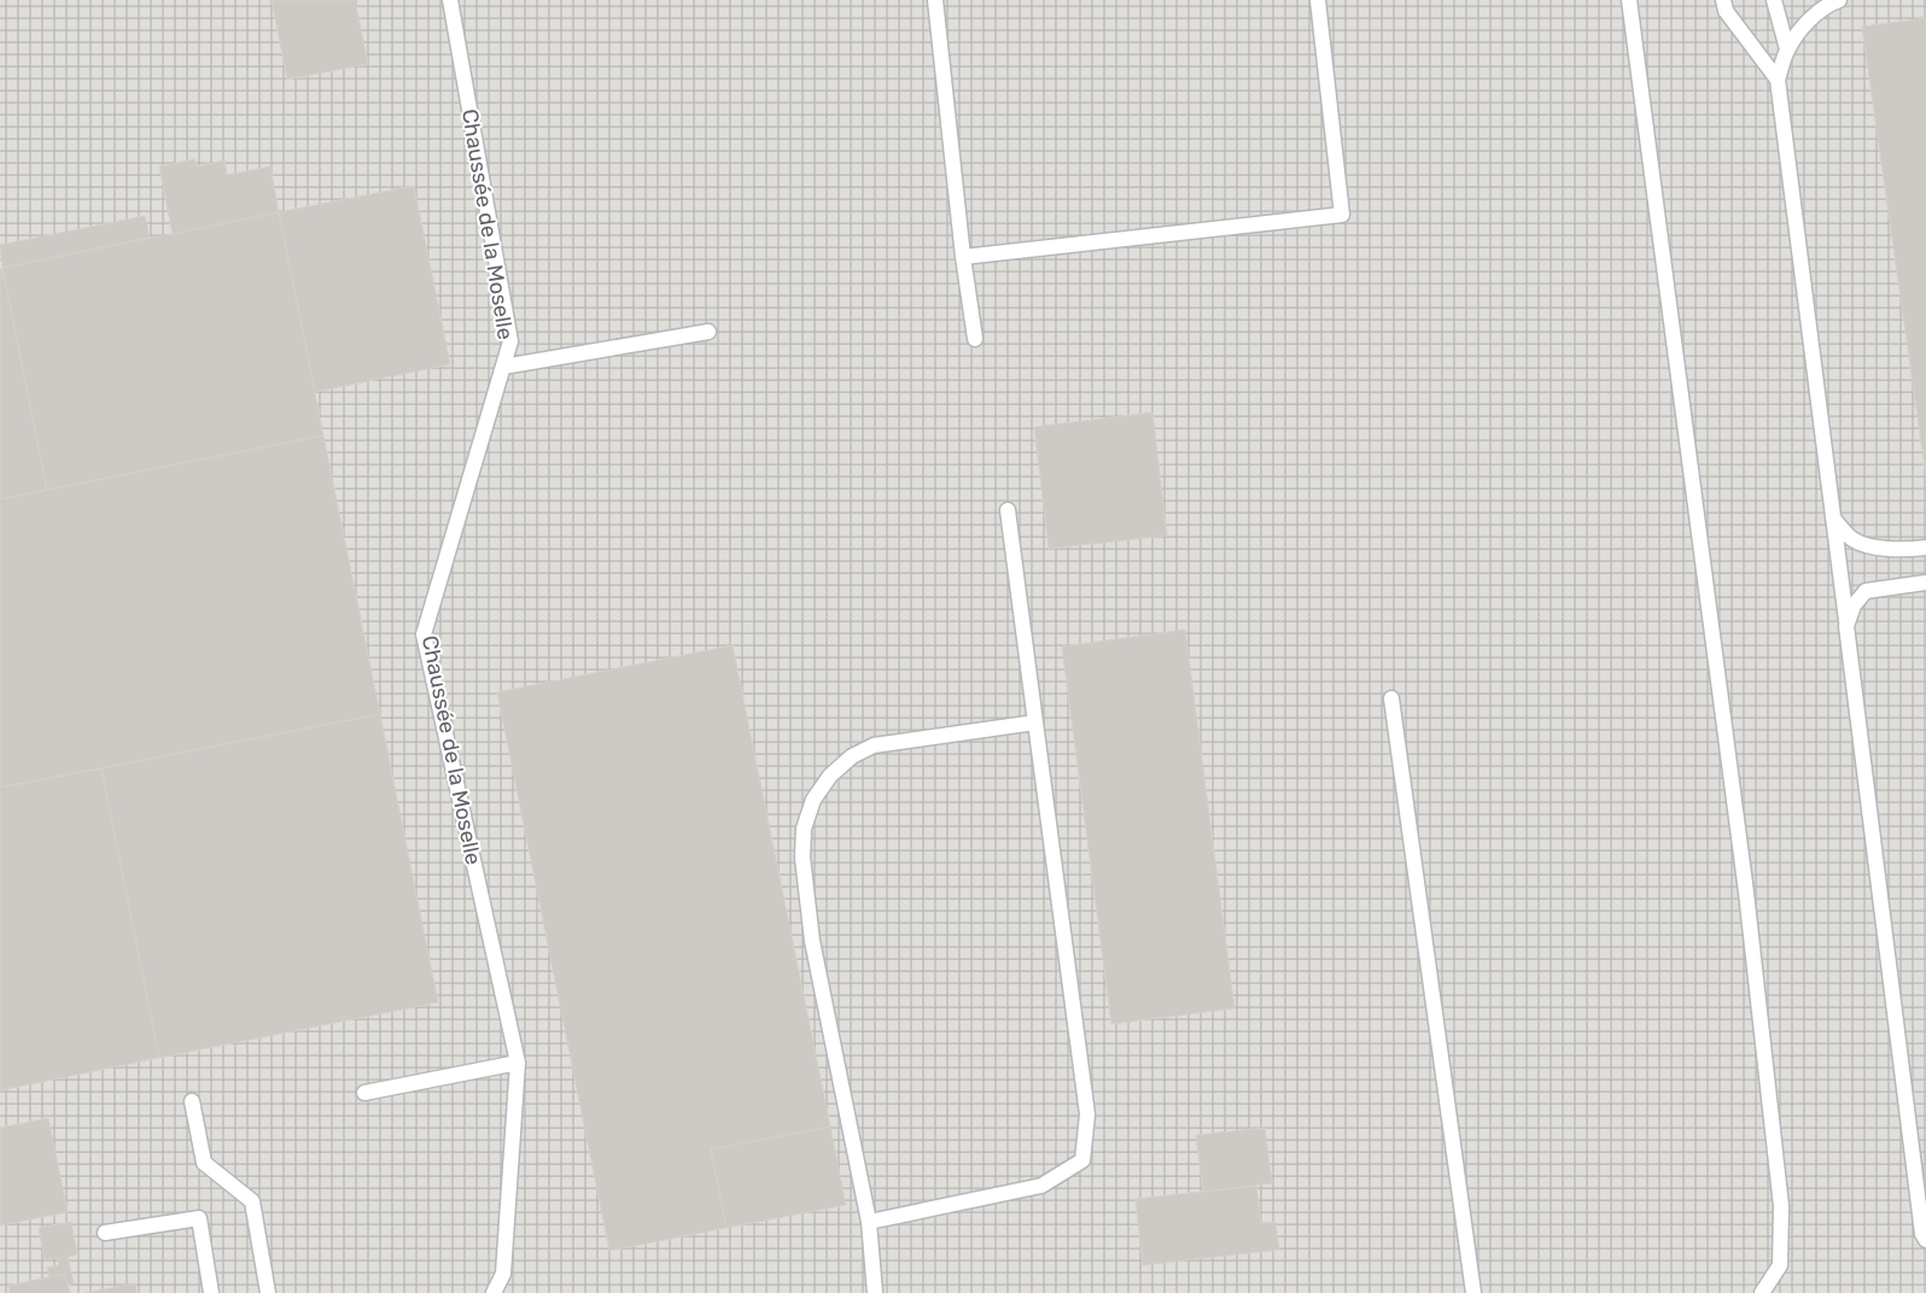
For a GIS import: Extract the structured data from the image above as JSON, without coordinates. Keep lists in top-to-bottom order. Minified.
{"streets":{"lane":["Chaussée de la Moselle"]}}
